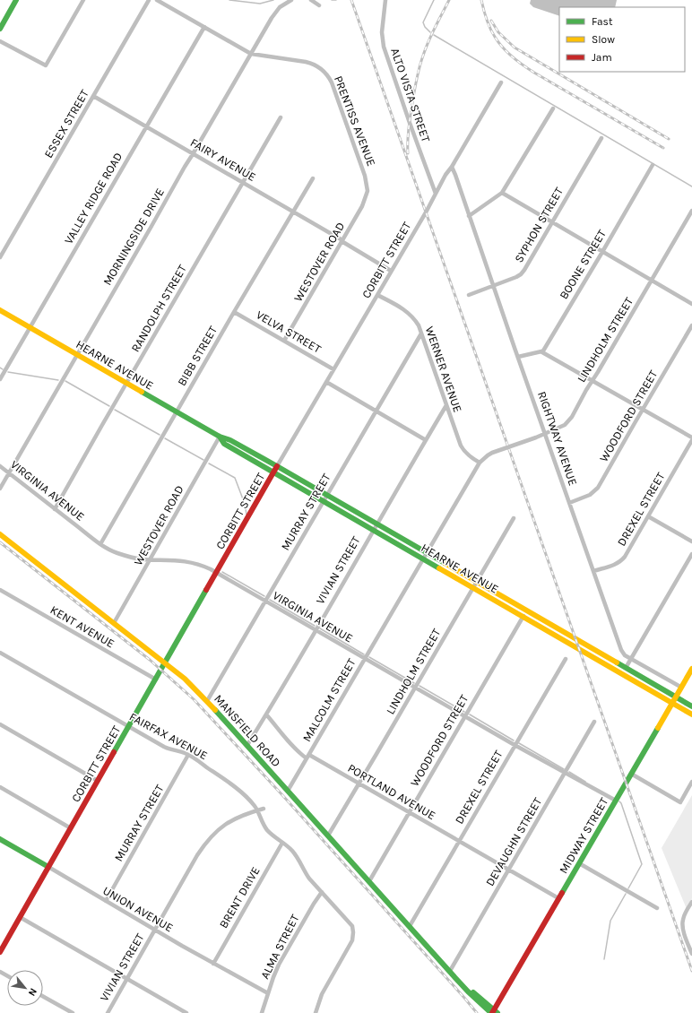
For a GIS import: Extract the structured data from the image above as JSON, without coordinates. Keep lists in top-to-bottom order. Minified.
{"streets":{"main road":["CORBITT STREET","HEARNE AVENUE","MANSFIELD ROAD","MIDWAY STREET","UNION AVENUE"],"street":["ALTO VISTA STREET","PRENTISS AVENUE","ESSEX STREET","FAIRY AVENUE","VALLEY RIDGE ROAD","SYPHON STREET","MORNINGSIDE DRIVE","WESTOVER ROAD","BOONE STREET","RANDOLPH STREET","VELVA STREET","LINDHOLM STREET","BIBB STREET","WERNER AVENUE","WOODFORD STREET","RIGHTWAY AVENUE","VIRGINIA AVENUE","DREXEL STREET","MURRAY STREET","VIVIAN STREET","KENT AVENUE","MALCOLM STREET","FAIRFAX AVENUE","PORTLAND AVENUE","DEVAUGHN STREET","BRENT DRIVE","ALMA STREET"]},"crossings":[["ALTO VISTA STREET","CORBITT STREET"],["PRENTISS AVENUE","VALLEY RIDGE ROAD"],["PRENTISS AVENUE","MORNINGSIDE DRIVE"],["PRENTISS AVENUE","WESTOVER ROAD"],["ESSEX STREET","FAIRY AVENUE"],["FAIRY AVENUE","VALLEY RIDGE ROAD"],["FAIRY AVENUE","MORNINGSIDE DRIVE"],["FAIRY AVENUE","CORBITT STREET"],["FAIRY AVENUE","WESTOVER ROAD"],["FAIRY AVENUE","RANDOLPH STREET"],["FAIRY AVENUE","BIBB STREET"],["VALLEY RIDGE ROAD","HEARNE AVENUE"],["SYPHON STREET","RIGHTWAY AVENUE"],["MORNINGSIDE DRIVE","HEARNE AVENUE"],["MORNINGSIDE DRIVE","VIRGINIA AVENUE"],["CORBITT STREET","VELVA STREET"],["CORBITT STREET","HEARNE AVENUE"],["CORBITT STREET","WERNER AVENUE"],["CORBITT STREET","RIGHTWAY AVENUE"],["CORBITT STREET","VIRGINIA AVENUE"],["CORBITT STREET","KENT AVENUE"],["CORBITT STREET","MANSFIELD ROAD"],["CORBITT STREET","FAIRFAX AVENUE"],["CORBITT STREET","UNION AVENUE"],["WESTOVER ROAD","VELVA STREET"],["WESTOVER ROAD","HEARNE AVENUE"],["WESTOVER ROAD","VIRGINIA AVENUE"],["WESTOVER ROAD","MANSFIELD ROAD"],["RANDOLPH STREET","HEARNE AVENUE"],["RANDOLPH STREET","VIRGINIA AVENUE"],["VELVA STREET","BIBB STREET"],["LINDHOLM STREET","HEARNE AVENUE"],["LINDHOLM STREET","RIGHTWAY AVENUE"],["LINDHOLM STREET","VIRGINIA AVENUE"],["LINDHOLM STREET","MALCOLM STREET"],["LINDHOLM STREET","MANSFIELD ROAD"],["LINDHOLM STREET","PORTLAND AVENUE"],["BIBB STREET","HEARNE AVENUE"],["BIBB STREET","VIRGINIA AVENUE"],["HEARNE AVENUE","WOODFORD STREET"],["HEARNE AVENUE","MURRAY STREET"],["HEARNE AVENUE","VIVIAN STREET"],["HEARNE AVENUE","MALCOLM STREET"],["HEARNE AVENUE","MIDWAY STREET"],["WERNER AVENUE","MURRAY STREET"],["WERNER AVENUE","VIVIAN STREET"],["WERNER AVENUE","MALCOLM STREET"],["WOODFORD STREET","RIGHTWAY AVENUE"],["WOODFORD STREET","VIRGINIA AVENUE"],["WOODFORD STREET","MANSFIELD ROAD"],["WOODFORD STREET","PORTLAND AVENUE"],["RIGHTWAY AVENUE","DREXEL STREET"],["RIGHTWAY AVENUE","MIDWAY STREET"],["VIRGINIA AVENUE","DREXEL STREET"],["VIRGINIA AVENUE","MURRAY STREET"],["VIRGINIA AVENUE","VIVIAN STREET"],["VIRGINIA AVENUE","MALCOLM STREET"],["VIRGINIA AVENUE","MIDWAY STREET"],["VIRGINIA AVENUE","DEVAUGHN STREET"],["DREXEL STREET","MANSFIELD ROAD"],["DREXEL STREET","PORTLAND AVENUE"],["MURRAY STREET","MANSFIELD ROAD"],["MURRAY STREET","FAIRFAX AVENUE"],["MURRAY STREET","UNION AVENUE"],["VIVIAN STREET","MANSFIELD ROAD"],["VIVIAN STREET","FAIRFAX AVENUE"],["VIVIAN STREET","PORTLAND AVENUE"],["VIVIAN STREET","UNION AVENUE"],["MALCOLM STREET","MANSFIELD ROAD"],["MALCOLM STREET","PORTLAND AVENUE"],["MANSFIELD ROAD","MIDWAY STREET"],["MANSFIELD ROAD","DEVAUGHN STREET"],["FAIRFAX AVENUE","BRENT DRIVE"],["FAIRFAX AVENUE","ALMA STREET"],["PORTLAND AVENUE","MIDWAY STREET"],["PORTLAND AVENUE","DEVAUGHN STREET"],["BRENT DRIVE","UNION AVENUE"],["UNION AVENUE","ALMA STREET"]],"legend":["Fast","Slow","Jam"],"north":"bottom right"}
